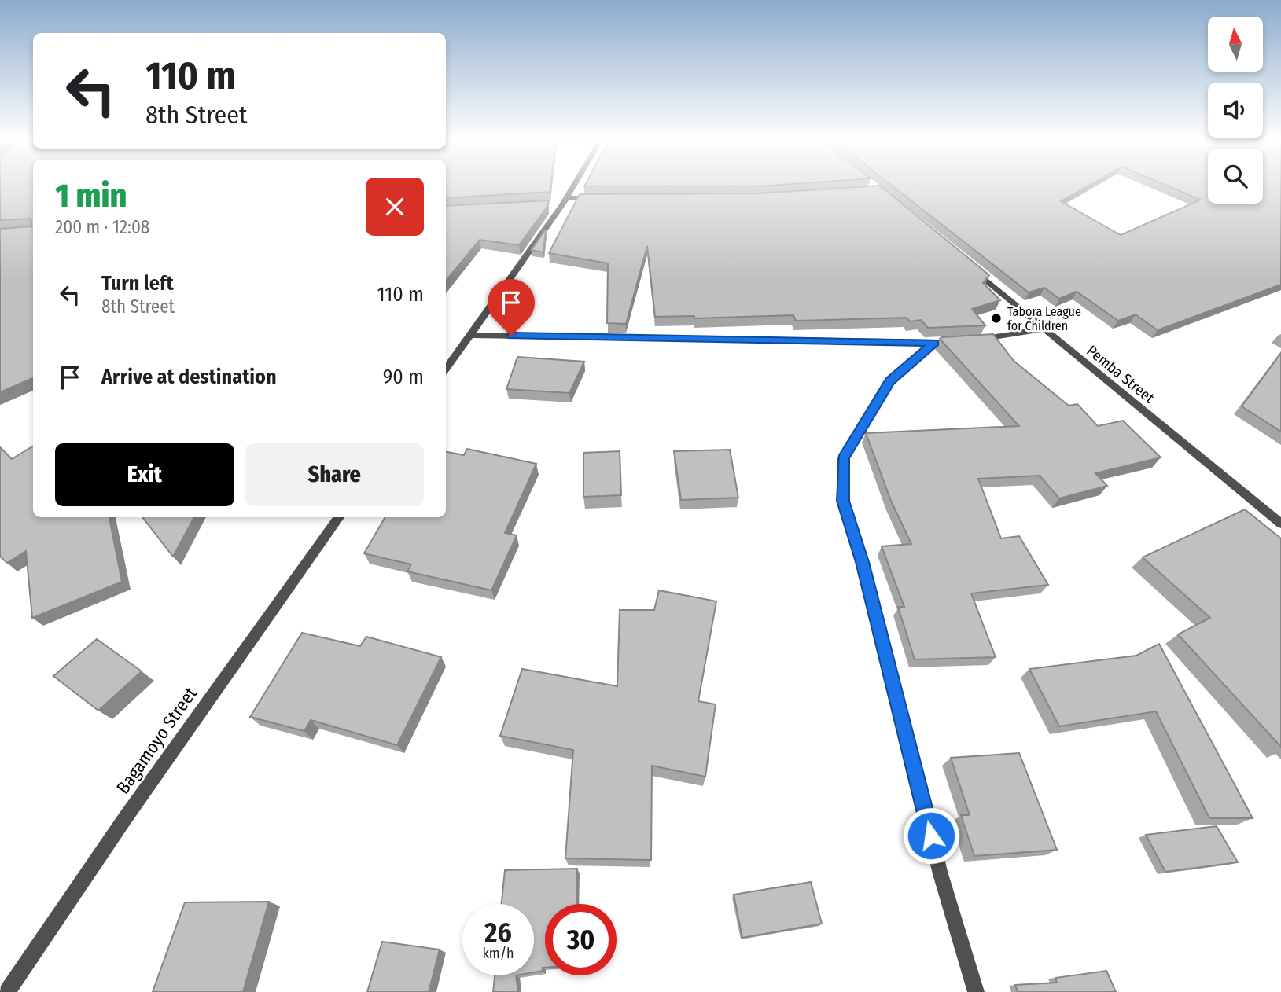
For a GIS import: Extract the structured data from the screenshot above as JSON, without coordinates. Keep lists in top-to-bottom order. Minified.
{"streets":{"street":["Pemba Street","Bagamoyo Street"]},"places":["Tabora League for Children"],"north":"top","page":{"turn":["110 m","8th Street"],"heading":["1 min","200 m · 12:08"],"list":[{"name":"Turn left","note":"8th Street","value":"110 m"},{"name":"Arrive at destination","value":"90 m"}],"buttons":["Exit","Share"],"speed":"26 km/h","limit":"30"}}
